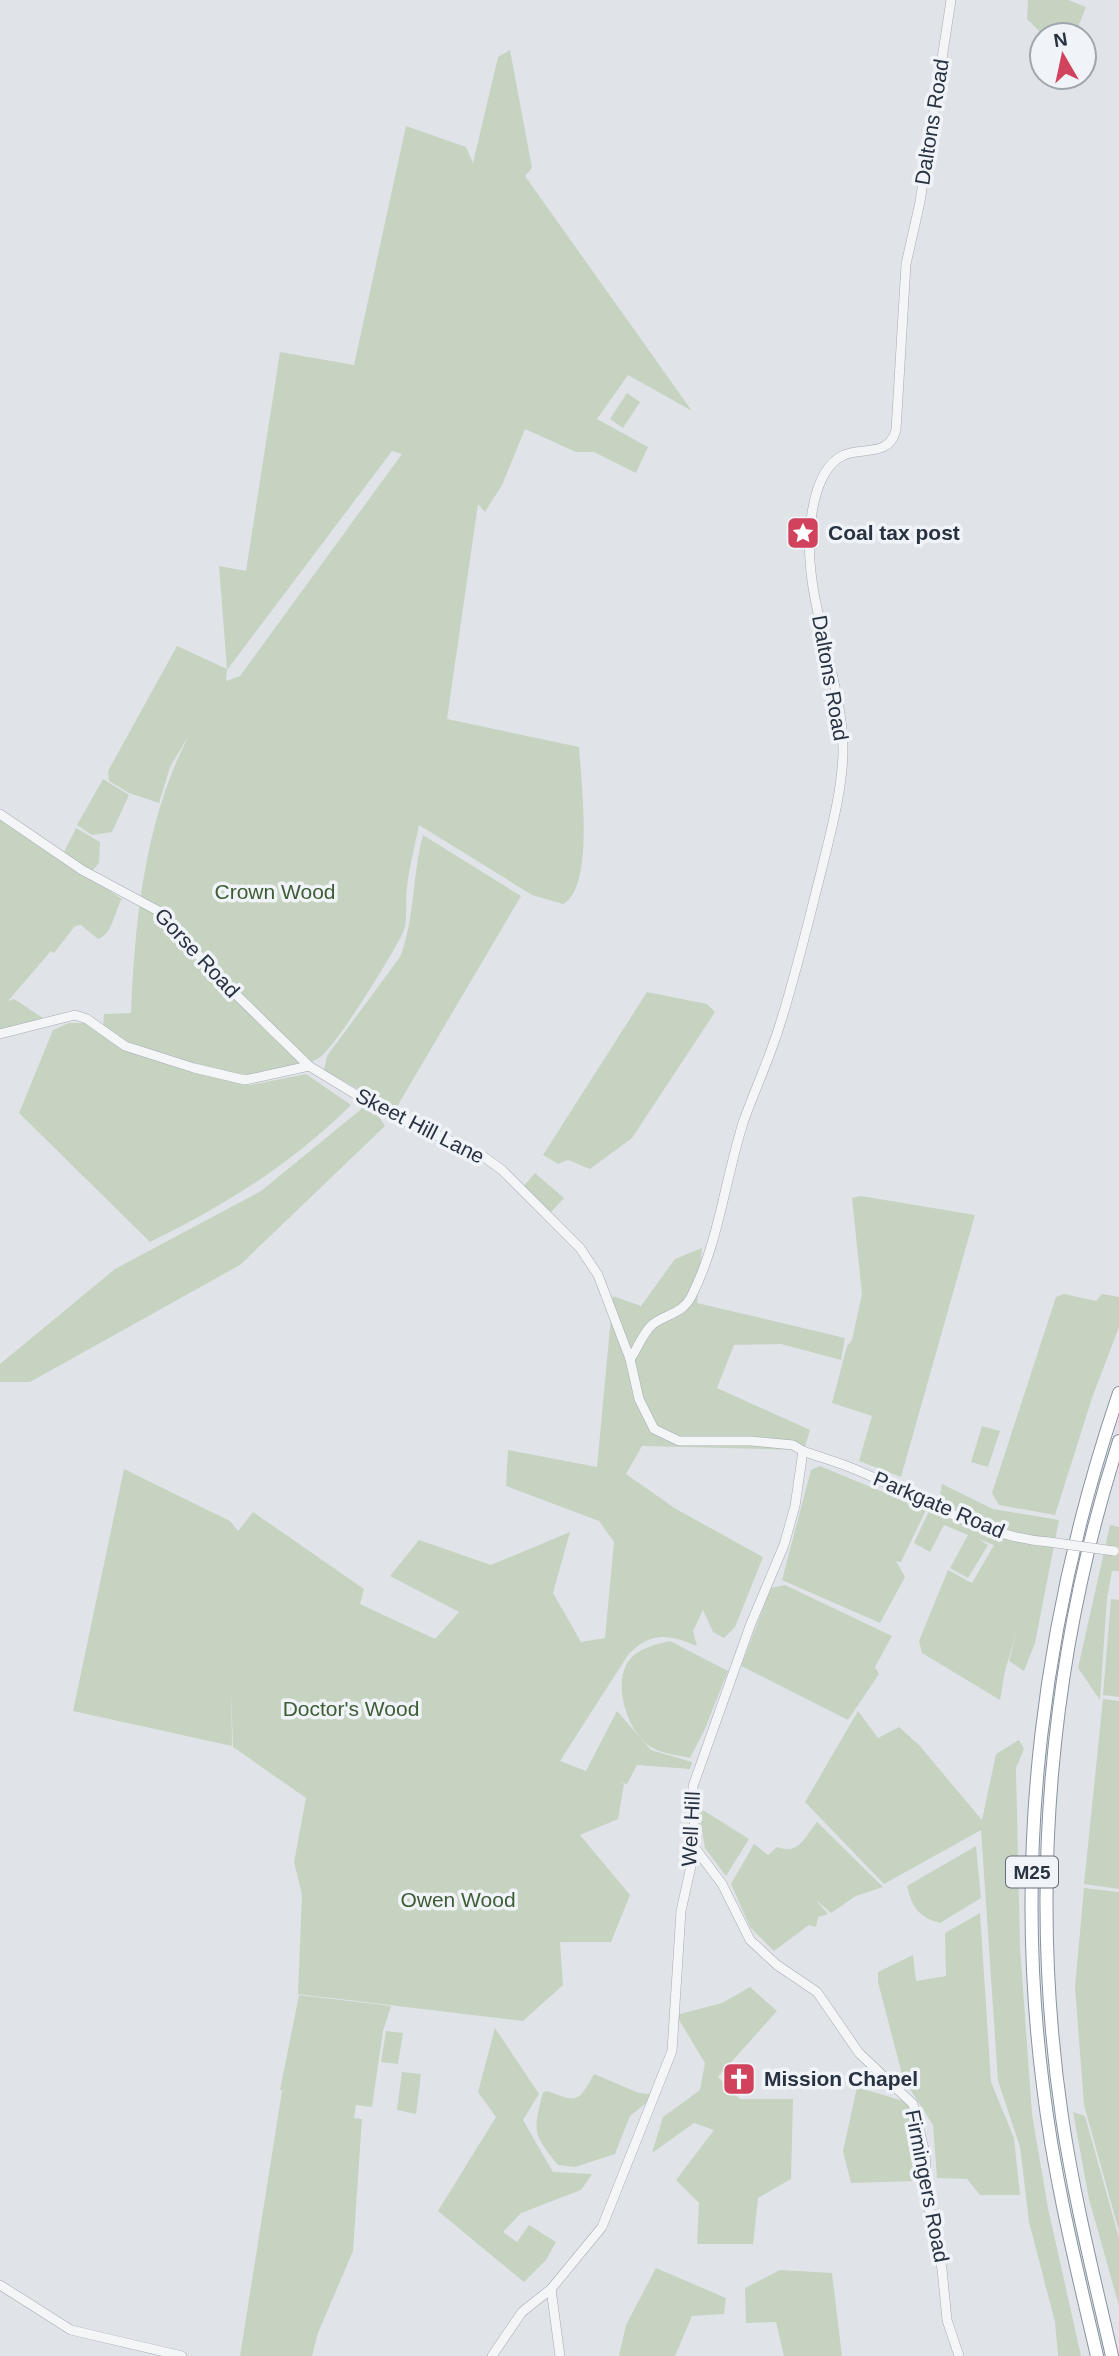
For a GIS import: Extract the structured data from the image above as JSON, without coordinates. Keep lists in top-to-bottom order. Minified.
{"streets":{"highway":["M25"],"street":["Daltons Road","Gorse Road","Skeet Hill Lane","Parkgate Road","Well Hill","Firmingers Road"]},"crossings":[["Daltons Road","Skeet Hill Lane"],["Gorse Road","Skeet Hill Lane"],["Parkgate Road","Well Hill"],["Well Hill","Firmingers Road"]],"parks":["Crown Wood","Doctor's Wood","Owen Wood"],"places":{"place":["Coal tax post"],"church":["Mission Chapel"]},"north":"top"}
